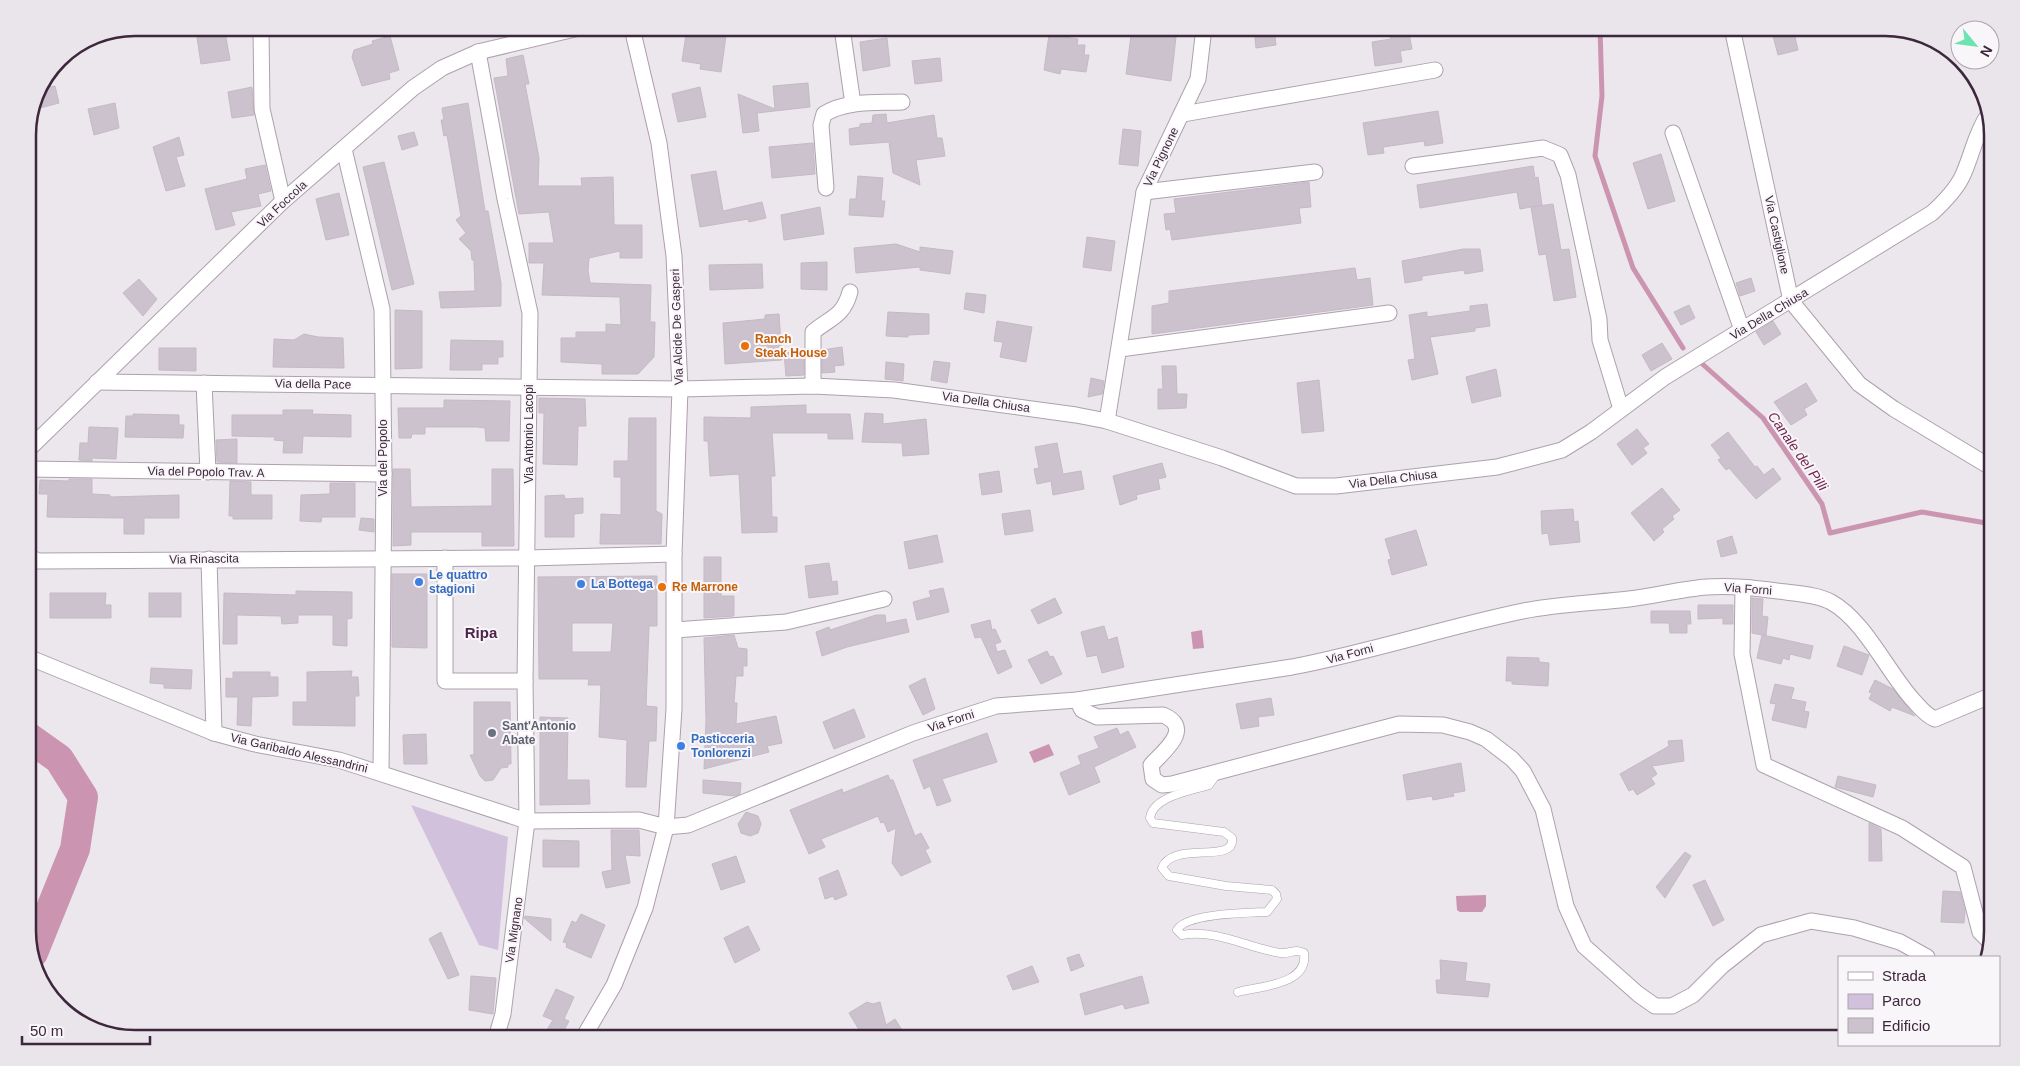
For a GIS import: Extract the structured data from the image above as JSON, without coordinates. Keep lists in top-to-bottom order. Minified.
{"streets":{"street":["Via Pignone","Via Foccola","Via Castiglione","Via Della Chiusa","Via Alcide De Gasperi","Via della Pace","Via Antonio Lacopi","Via del Popolo","Via del Popolo Trav. A","Via Rinascita","Via Forni","Via Garibaldo Alessandrini","Via Mignano"]},"crossings":[["Via Pignone","Via Della Chiusa"],["Via Foccola","Via della Pace"],["Via Foccola","Via Antonio Lacopi"],["Via Foccola","Via del Popolo"],["Via Castiglione","Via Della Chiusa"],["Via Della Chiusa","Via Alcide De Gasperi"],["Via Della Chiusa","Via della Pace"],["Via Della Chiusa","Via Antonio Lacopi"],["Via Alcide De Gasperi","Via Rinascita"],["Via Alcide De Gasperi","Via Forni"],["Via Alcide De Gasperi","Via Garibaldo Alessandrini"],["Via della Pace","Via Antonio Lacopi"],["Via della Pace","Via del Popolo"],["Via Antonio Lacopi","Via Rinascita"],["Via Antonio Lacopi","Via Garibaldo Alessandrini"],["Via Antonio Lacopi","Via Mignano"],["Via del Popolo","Via del Popolo Trav. A"],["Via del Popolo","Via Rinascita"],["Via del Popolo","Via Garibaldo Alessandrini"],["Via Forni","Via Garibaldo Alessandrini"],["Via Garibaldo Alessandrini","Via Mignano"]],"districts":["Ripa"],"water":["Canale del Pilli"],"places":["Ranch Steak House","Le quattro stagioni","La Bottega","Re Marrone","Sant'Antonio Abate","Pasticceria Tonlorenzi"],"legend":["Strada","Parco","Edificio"],"scale_bar":"50 m","north":"bottom right"}
